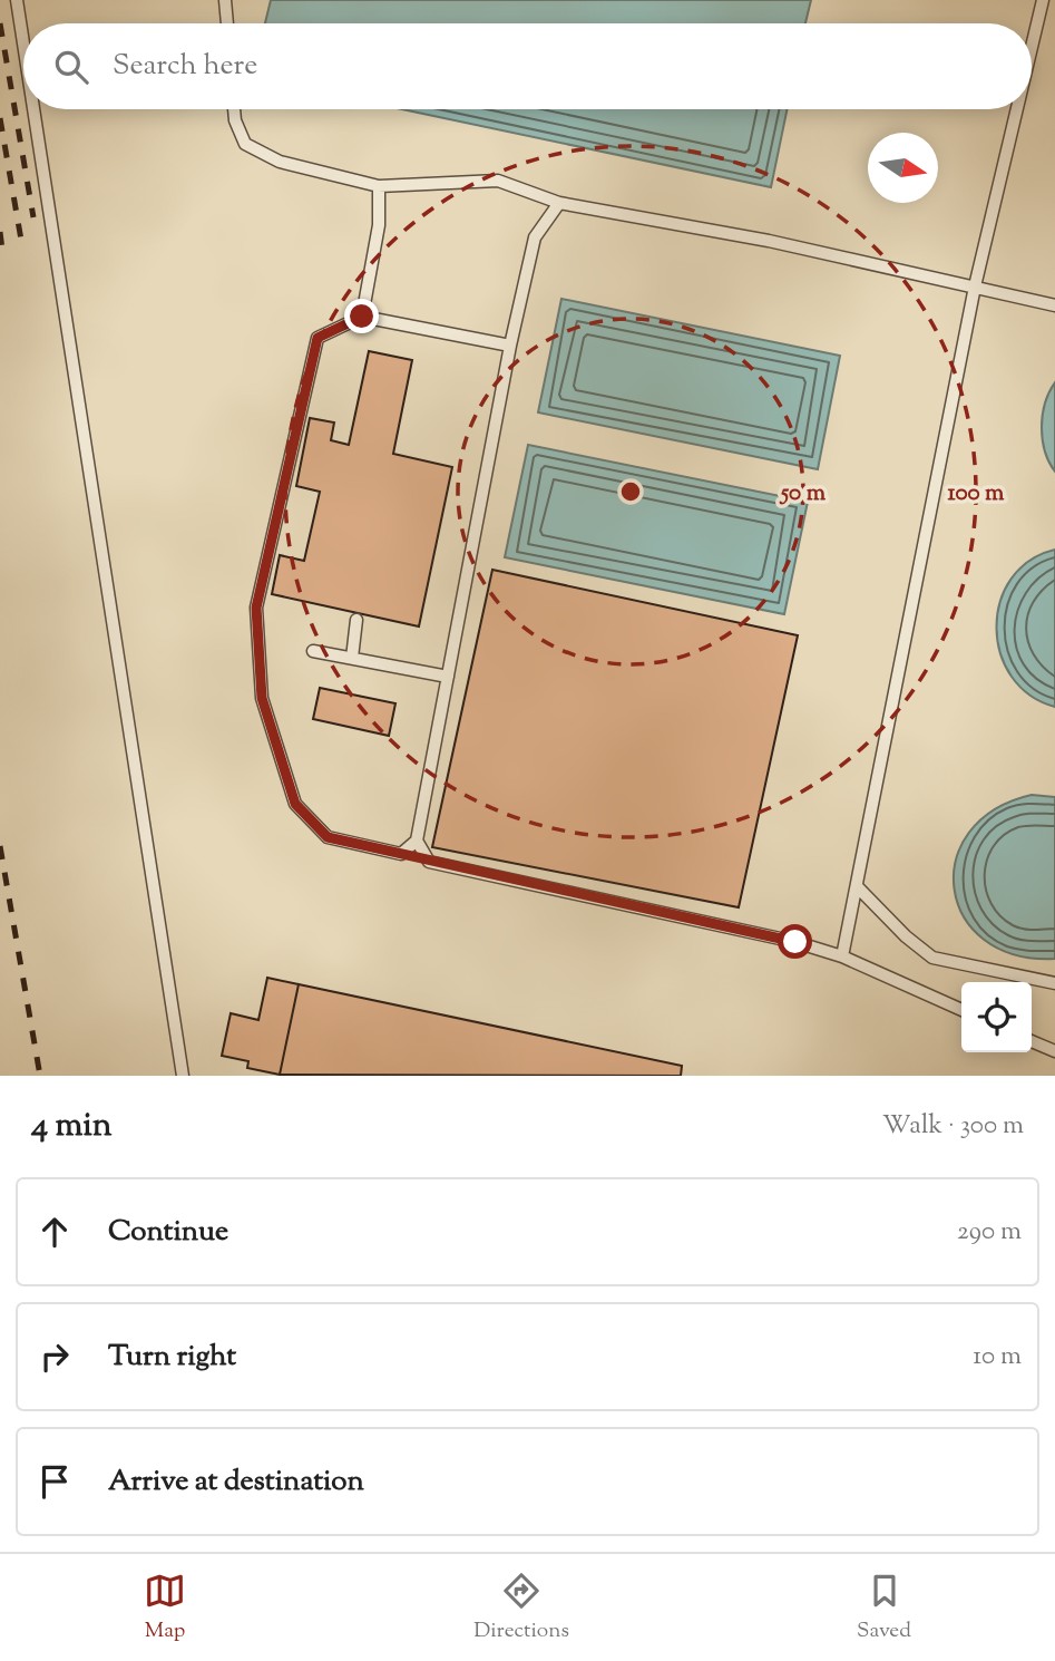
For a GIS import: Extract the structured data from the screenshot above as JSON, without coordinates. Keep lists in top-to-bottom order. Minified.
{"north":"right","page":{"search":"Search here","heading":["4 min","Walk · 300 m"],"list":[["Continue","290 m"],["Turn right","10 m"],"Arrive at destination"],"nav":["Map","Directions","Saved"]},"rings":["50 m","100 m"]}
